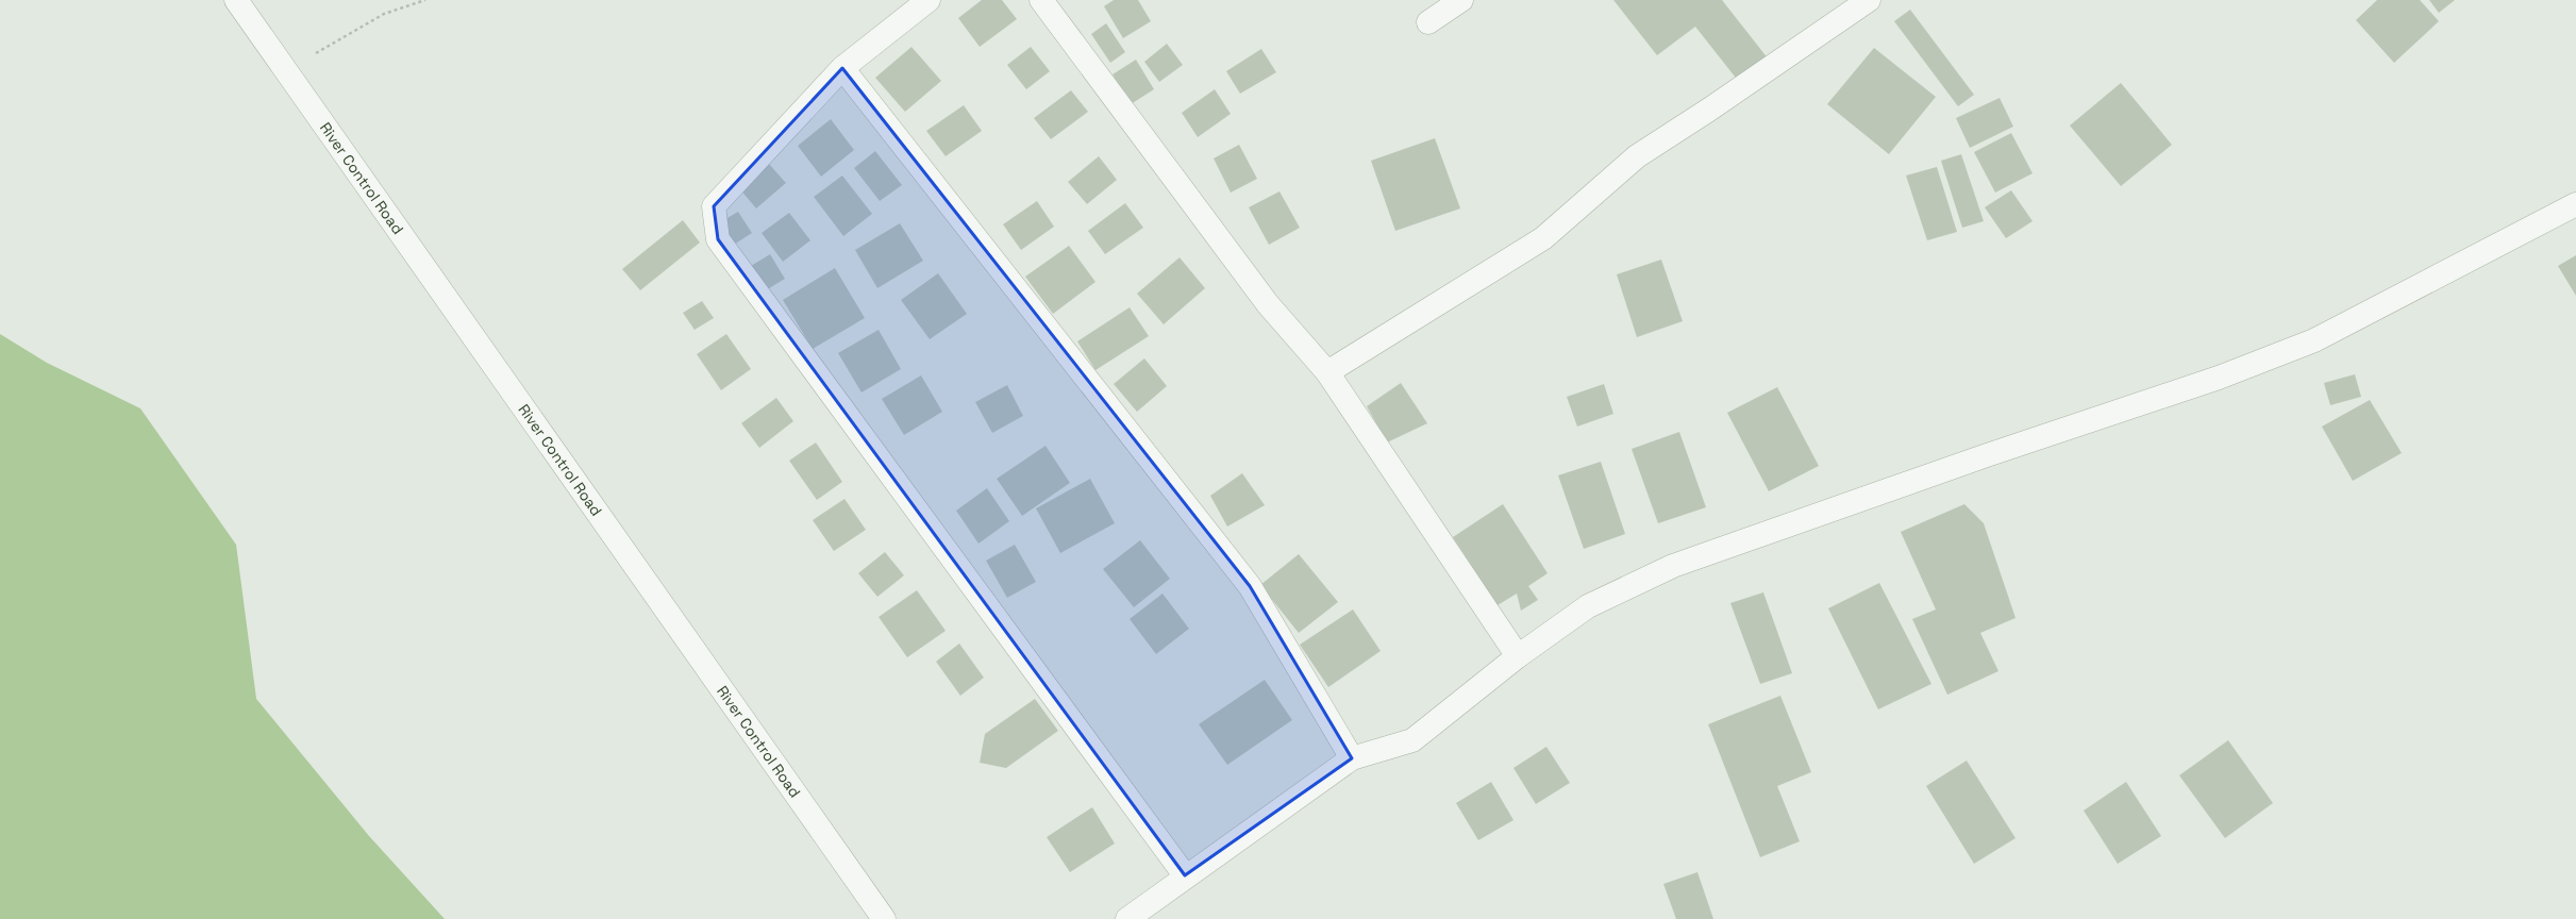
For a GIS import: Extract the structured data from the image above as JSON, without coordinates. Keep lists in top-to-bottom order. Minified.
{"streets":{"street":["River Control Road"]}}
